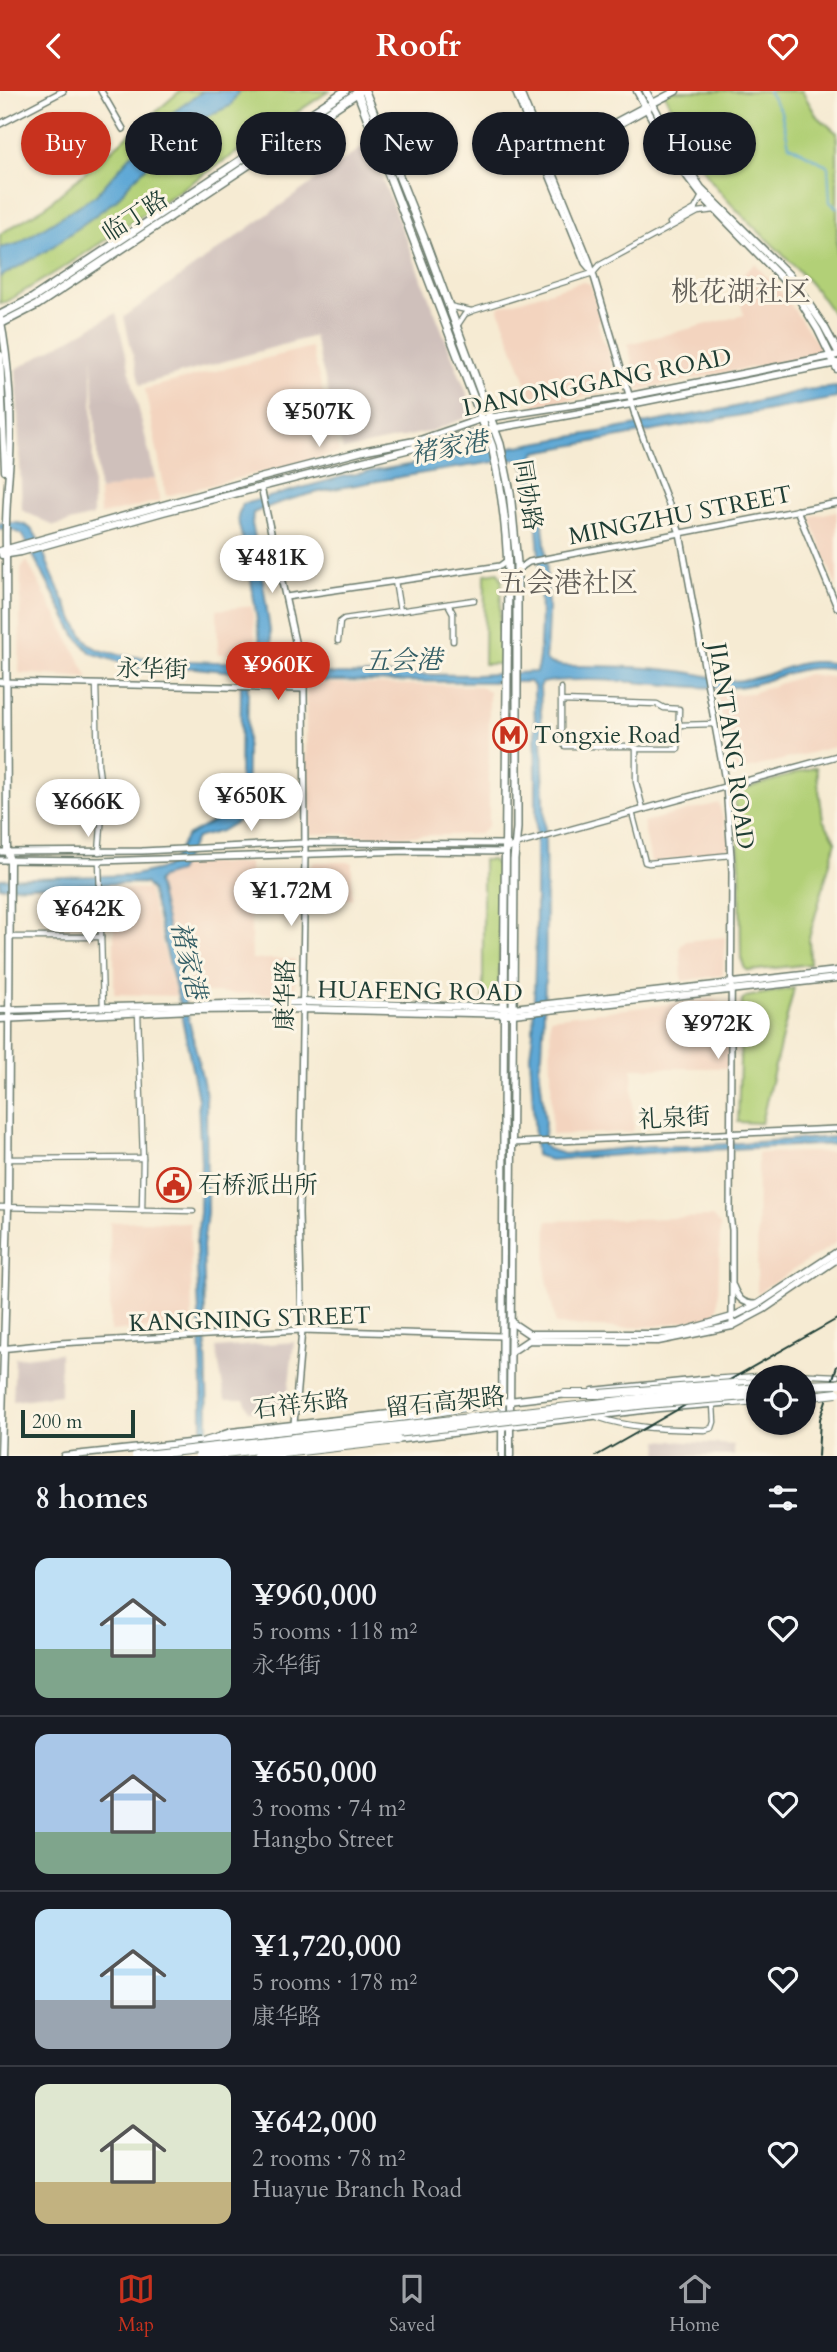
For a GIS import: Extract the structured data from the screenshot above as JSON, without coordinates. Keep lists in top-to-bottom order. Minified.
{"streets":{"highway":["留石高架路"],"main road":["临丁路","DANONGGANG ROAD","同协路","HUAFENG ROAD","石祥东路"],"street":["MINGZHU STREET","永华街","JIANTANG ROAD","康华路","礼泉街","KANGNING STREET"]},"crossings":[["临丁路","同协路"],["DANONGGANG ROAD","同协路"],["DANONGGANG ROAD","JIANTANG ROAD"],["DANONGGANG ROAD","康华路"],["同协路","MINGZHU STREET"],["同协路","HUAFENG ROAD"],["MINGZHU STREET","JIANTANG ROAD"],["永华街","康华路"],["JIANTANG ROAD","HUAFENG ROAD"],["JIANTANG ROAD","礼泉街"],["HUAFENG ROAD","康华路"],["康华路","KANGNING STREET"],["康华路","石祥东路"]],"districts":["桃花湖社区","五会港社区"],"water":["褚家港","五会港"],"places":{"metro station":["Tongxie Road"],"public building":["石桥派出所"]},"scale_bar":"200 m","page":{"header":"Roofr","chip":["Buy","Rent","Filters","New","Apartment","House"],"price":["¥507K","¥481K","¥960K","¥650K","¥666K","¥1.72M","¥642K","¥972K"],"scale":"200 m","heading":"8 homes","list":[{"name":"¥960,000","note":"5 rooms · 118 m² · 永华街"},{"name":"¥650,000","note":"3 rooms · 74 m² · Hangbo Street"},{"name":"¥1,720,000","note":"5 rooms · 178 m² · 康华路"},{"name":"¥642,000","note":"2 rooms · 78 m² · Huayue Branch Road"}],"tabs":["Map","Saved","Home"]}}
